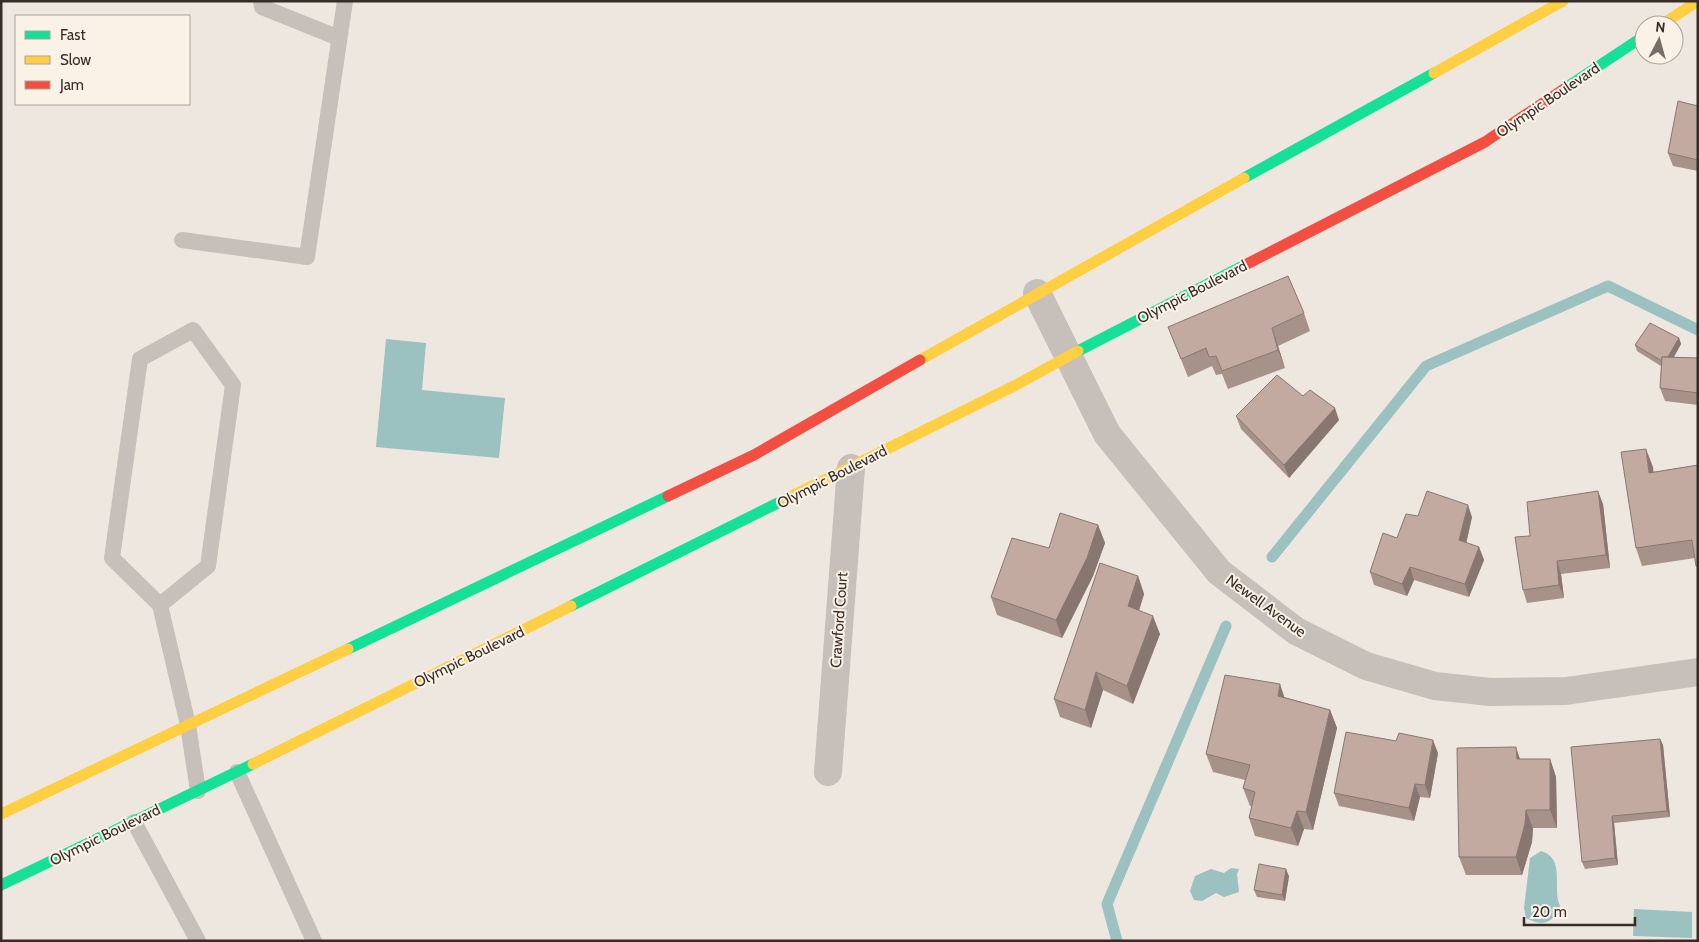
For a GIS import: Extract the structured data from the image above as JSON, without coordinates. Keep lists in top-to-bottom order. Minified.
{"streets":{"main road":["Olympic Boulevard"],"street":["Newell Avenue","Crawford Court"]},"crossings":[["Olympic Boulevard","Newell Avenue"],["Olympic Boulevard","Crawford Court"]],"legend":["Fast","Slow","Jam"],"scale_bar":"20 m","north":"top"}
